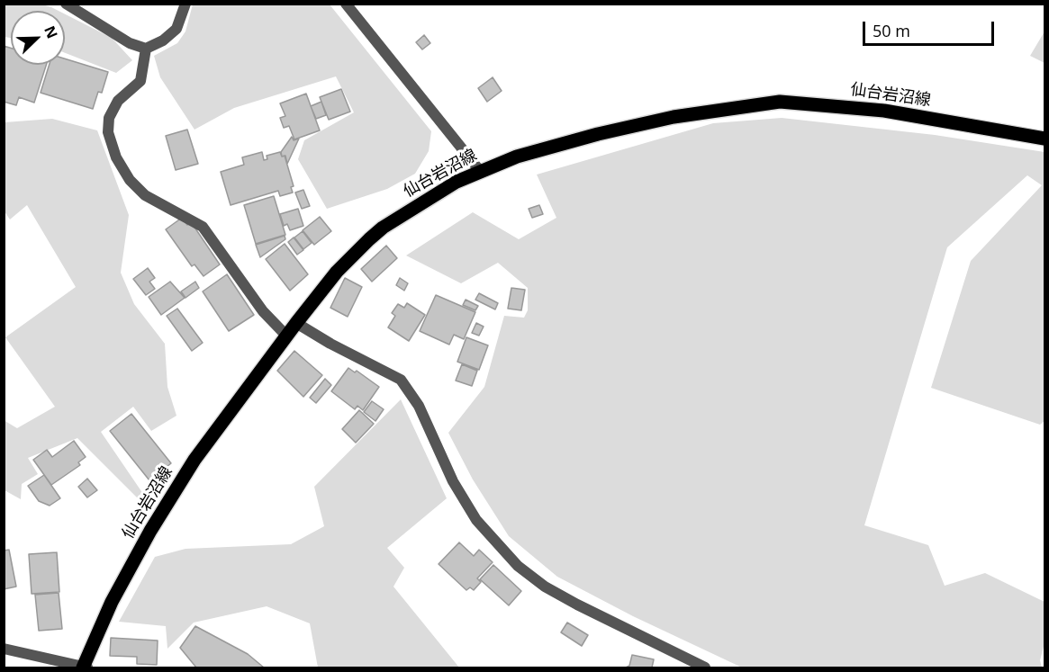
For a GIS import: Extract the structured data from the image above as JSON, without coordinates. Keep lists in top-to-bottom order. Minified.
{"streets":{"main road":["仙台岩沼線"]},"scale_bar":"50 m","north":"top right"}
